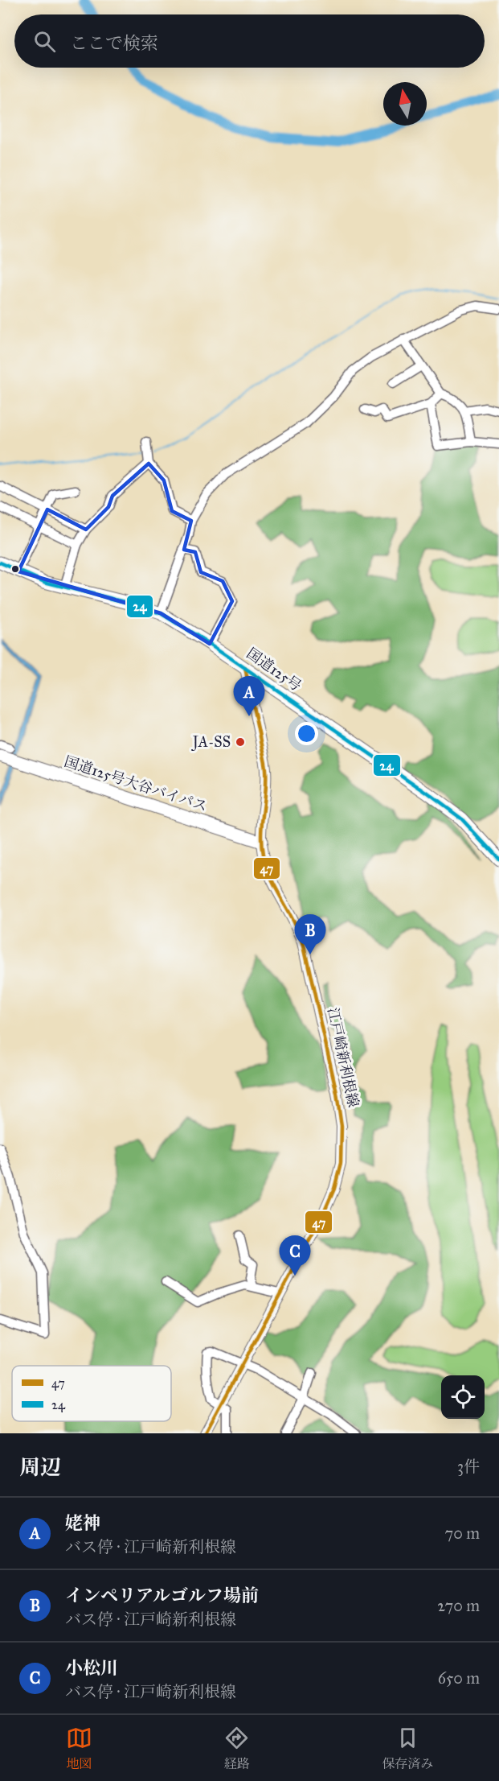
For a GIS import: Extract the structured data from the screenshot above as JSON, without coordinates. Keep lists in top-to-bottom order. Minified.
{"streets":{"highway":["国道125号","国道125号大谷バイパス"],"main road":["江戸崎新利根線"]},"crossings":[["国道125号","江戸崎新利根線"],["国道125号大谷バイパス","江戸崎新利根線"]],"places":["JA-SS"],"lines":["transit line 24","transit line 47"],"legend":["47","24"],"north":"top","page":{"search":"ここで検索","pins":["A","B","C"],"heading":["周辺","3件"],"list":[{"mark":"A","name":"姥神","note":"バス停 · 江戸崎新利根線","value":"70 m"},{"mark":"B","name":"インペリアルゴルフ場前","note":"バス停 · 江戸崎新利根線","value":"270 m"},{"mark":"C","name":"小松川","note":"バス停 · 江戸崎新利根線","value":"650 m"}],"nav":["地図","経路","保存済み"]}}
